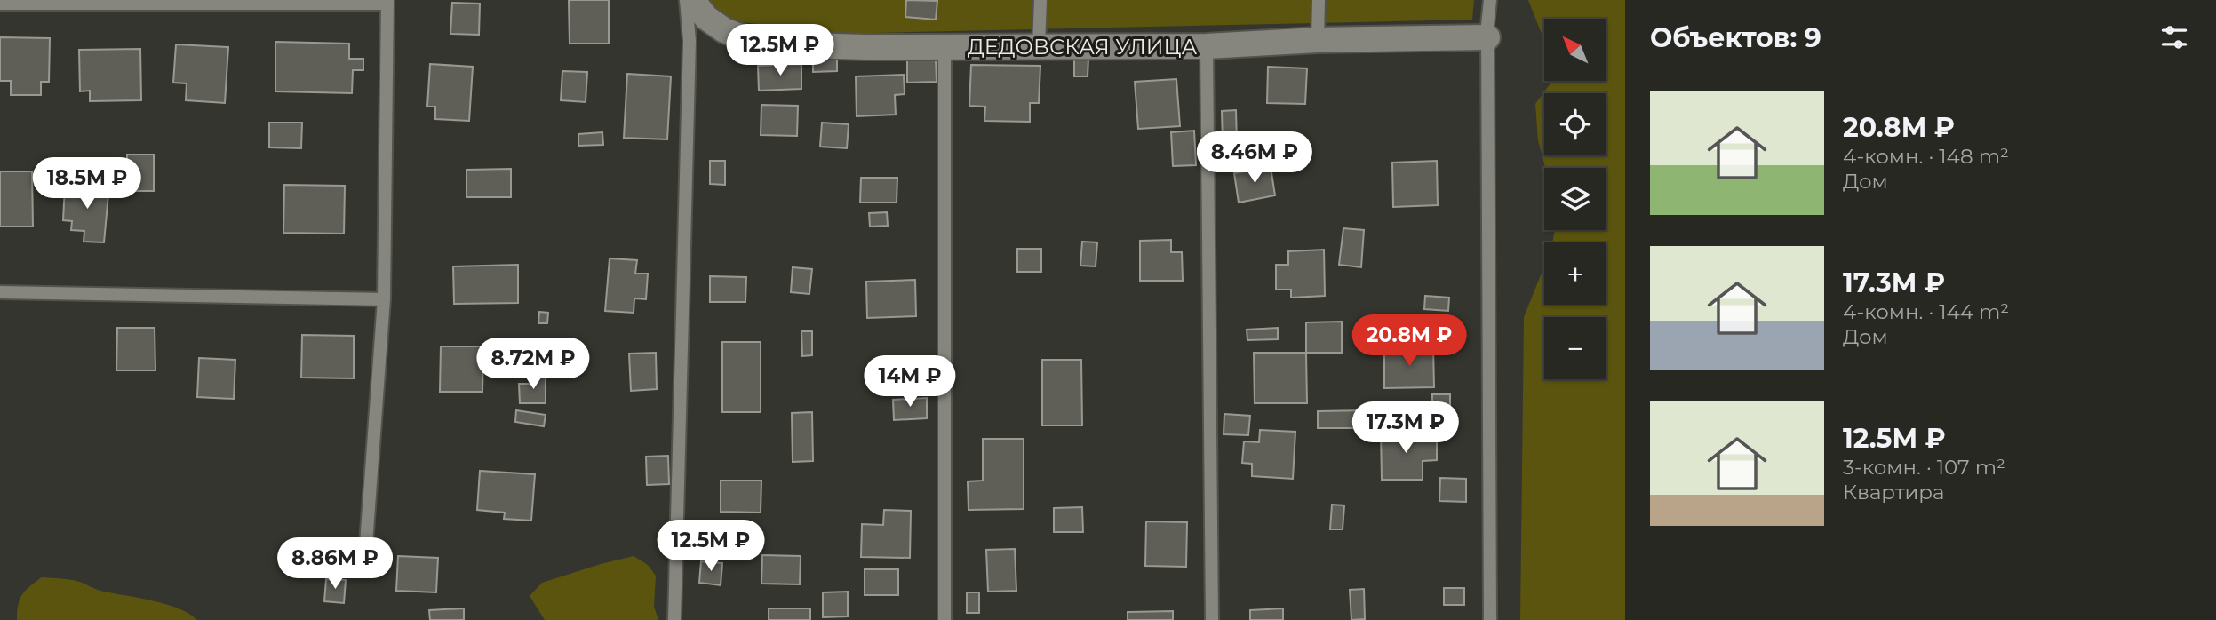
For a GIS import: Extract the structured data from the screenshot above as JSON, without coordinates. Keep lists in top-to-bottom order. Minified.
{"streets":{"street":["ДЕДОВСКАЯ УЛИЦА"]},"north":"top left","page":{"heading":"Объектов: 9","map_buttons":["+","−"],"price":["12.5M ₽","8.46M ₽","18.5M ₽","20.8M ₽","8.72M ₽","14M ₽","17.3M ₽","12.5M ₽","8.86M ₽"],"list":[{"name":"20.8M ₽","note":"4-комн. · 148 m² · Дом"},{"name":"17.3M ₽","note":"4-комн. · 144 m² · Дом"},{"name":"12.5M ₽","note":"3-комн. · 107 m² · Квартира"}]}}
